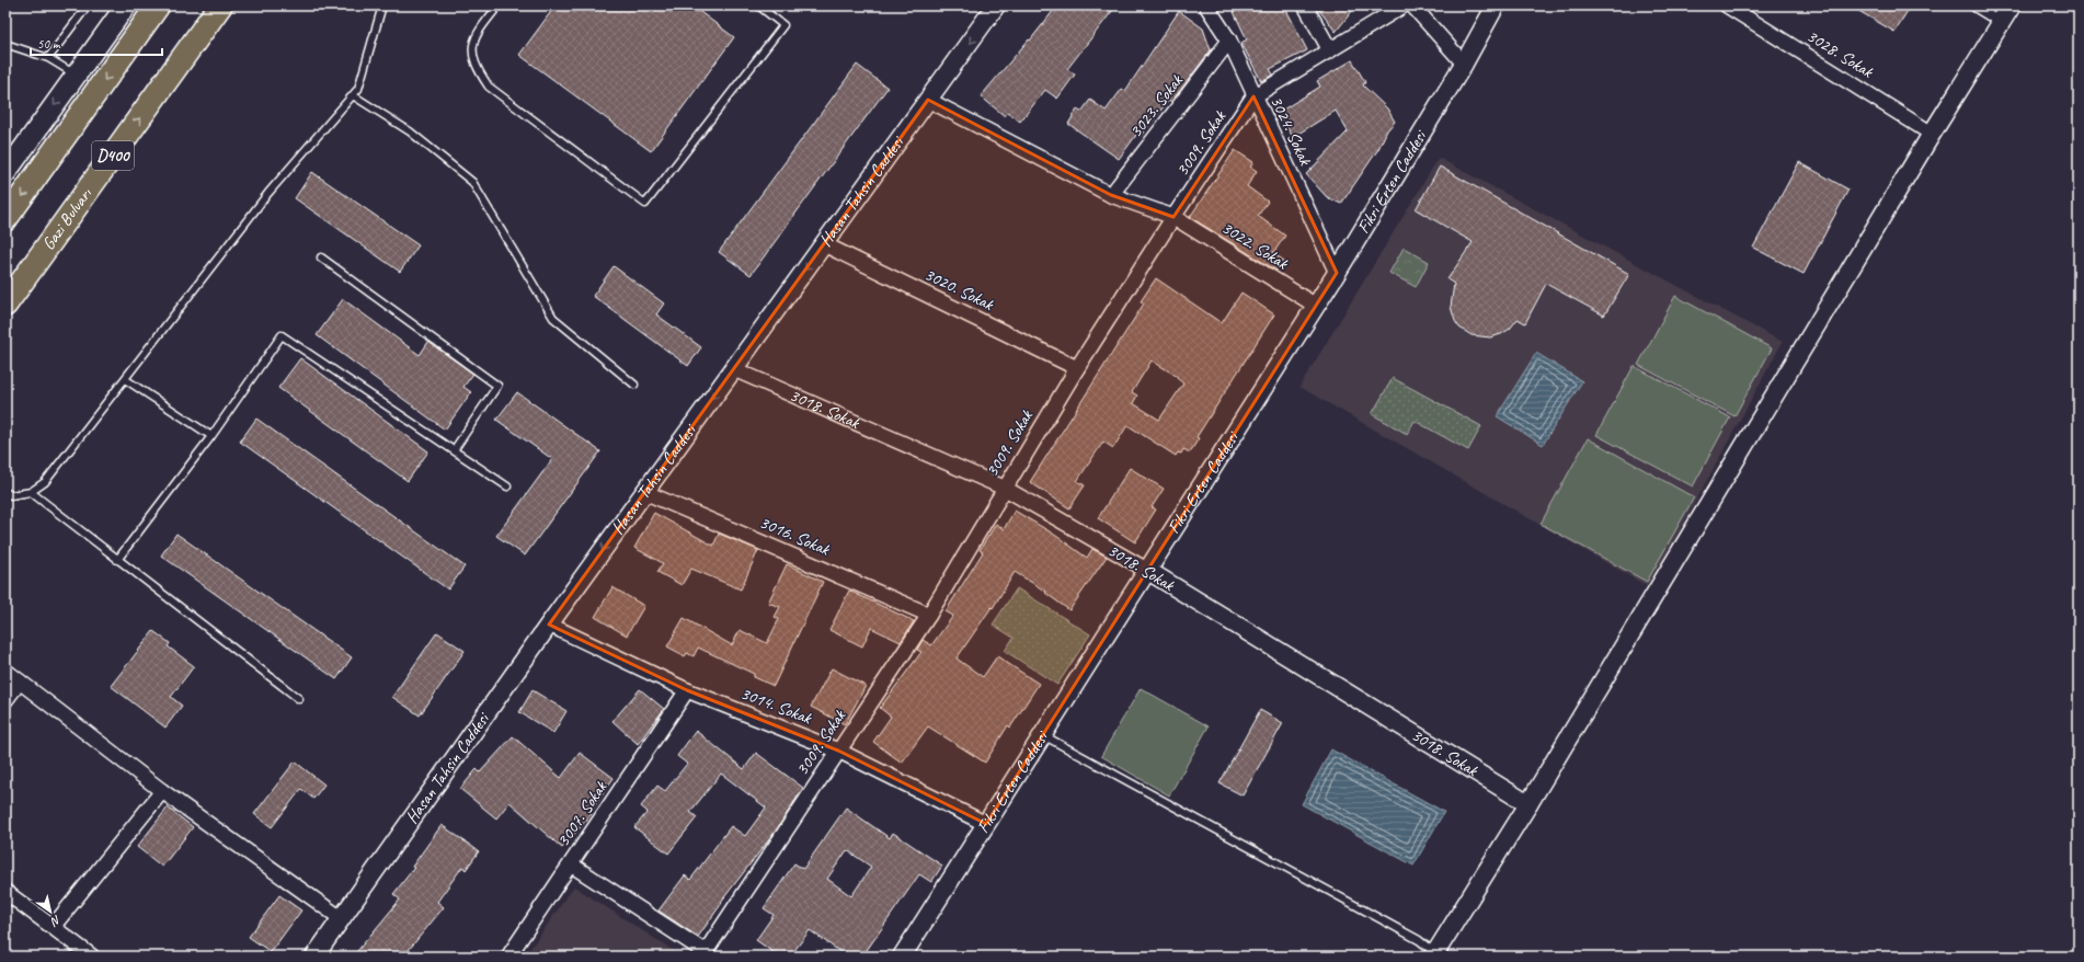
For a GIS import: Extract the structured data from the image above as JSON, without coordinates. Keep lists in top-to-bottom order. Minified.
{"streets":{"highway":["D400","Gazi Bulvarı"],"street":["3028. Sokak","3023. Sokak","3024. Sokak","3009. Sokak","Fikri Erten Caddesi","Hasan Tahsin Caddesi","3022. Sokak","3020. Sokak","3018. Sokak","3016. Sokak","3014. Sokak","3007. Sokak"]},"crossings":[["3023. Sokak","3024. Sokak"],["3023. Sokak","3022. Sokak"],["3024. Sokak","3009. Sokak"],["3024. Sokak","Fikri Erten Caddesi"],["3009. Sokak","3022. Sokak"],["3009. Sokak","3020. Sokak"],["3009. Sokak","3018. Sokak"],["3009. Sokak","3016. Sokak"],["3009. Sokak","3014. Sokak"],["Fikri Erten Caddesi","3022. Sokak"],["Fikri Erten Caddesi","3018. Sokak"],["Fikri Erten Caddesi","3014. Sokak"],["Hasan Tahsin Caddesi","3022. Sokak"],["Hasan Tahsin Caddesi","3020. Sokak"],["Hasan Tahsin Caddesi","3018. Sokak"],["Hasan Tahsin Caddesi","3016. Sokak"],["Hasan Tahsin Caddesi","3014. Sokak"],["3014. Sokak","3007. Sokak"]],"one_way":["Hasan Tahsin Caddesi"],"scale_bar":"50 m","north":"bottom right"}
